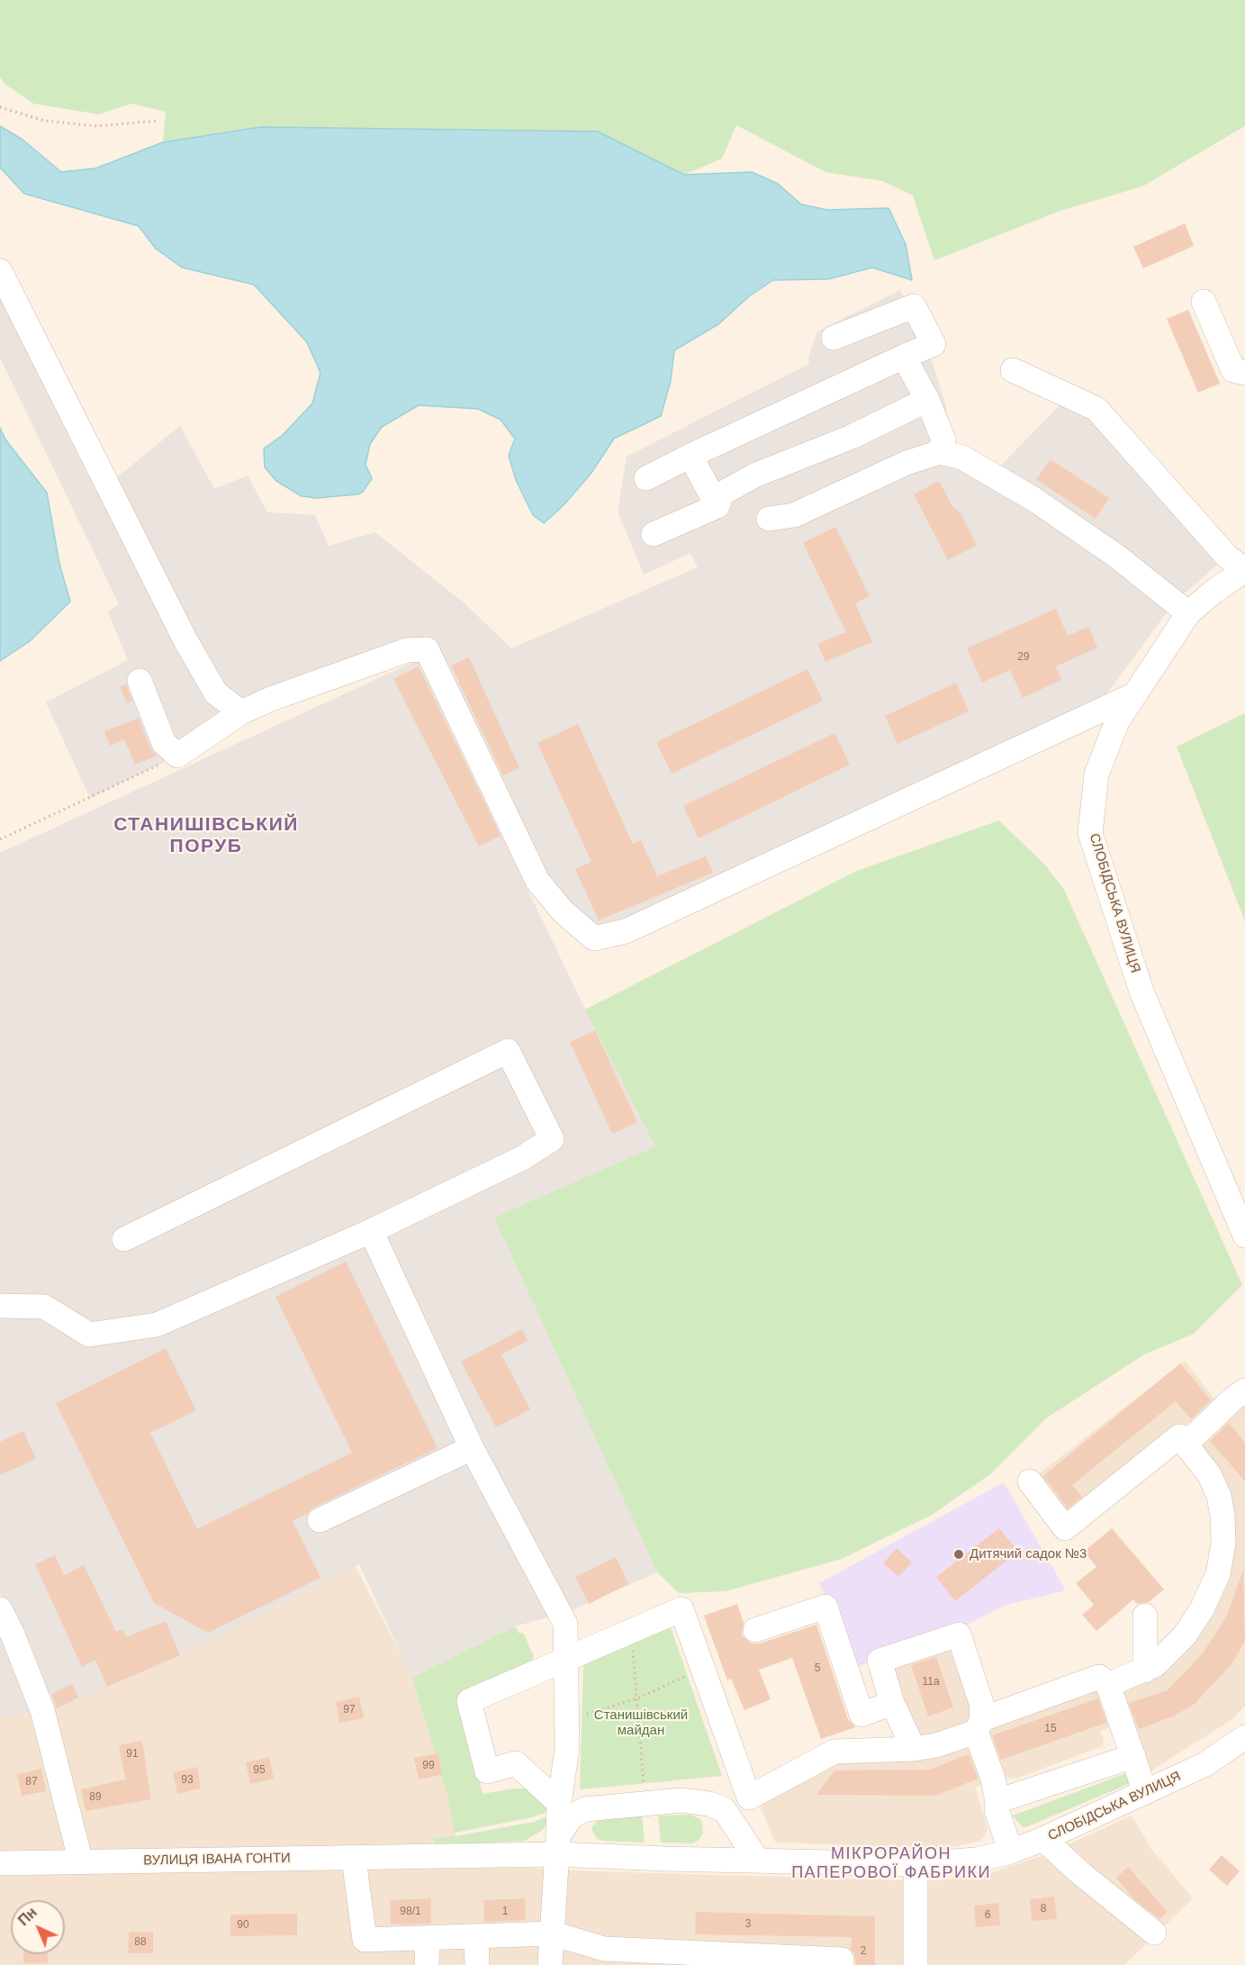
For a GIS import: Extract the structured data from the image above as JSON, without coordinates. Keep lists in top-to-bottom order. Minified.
{"streets":{"street":["СЛОБІДСЬКА ВУЛИЦЯ","ВУЛИЦЯ ІВАНА ГОНТИ"]},"districts":["СТАНИШІВСЬКИЙ ПОРУБ","МІКРОРАЙОН ПАПЕРОВОЇ ФАБРИКИ"],"parks":["Станишівський майдан"],"places":["Дитячий садок №3"],"house_numbers":["29","5","11а","97","15","91","99","95","93","87","89","8","98/1","1","6","3","90","88","2"],"north":"top left"}
